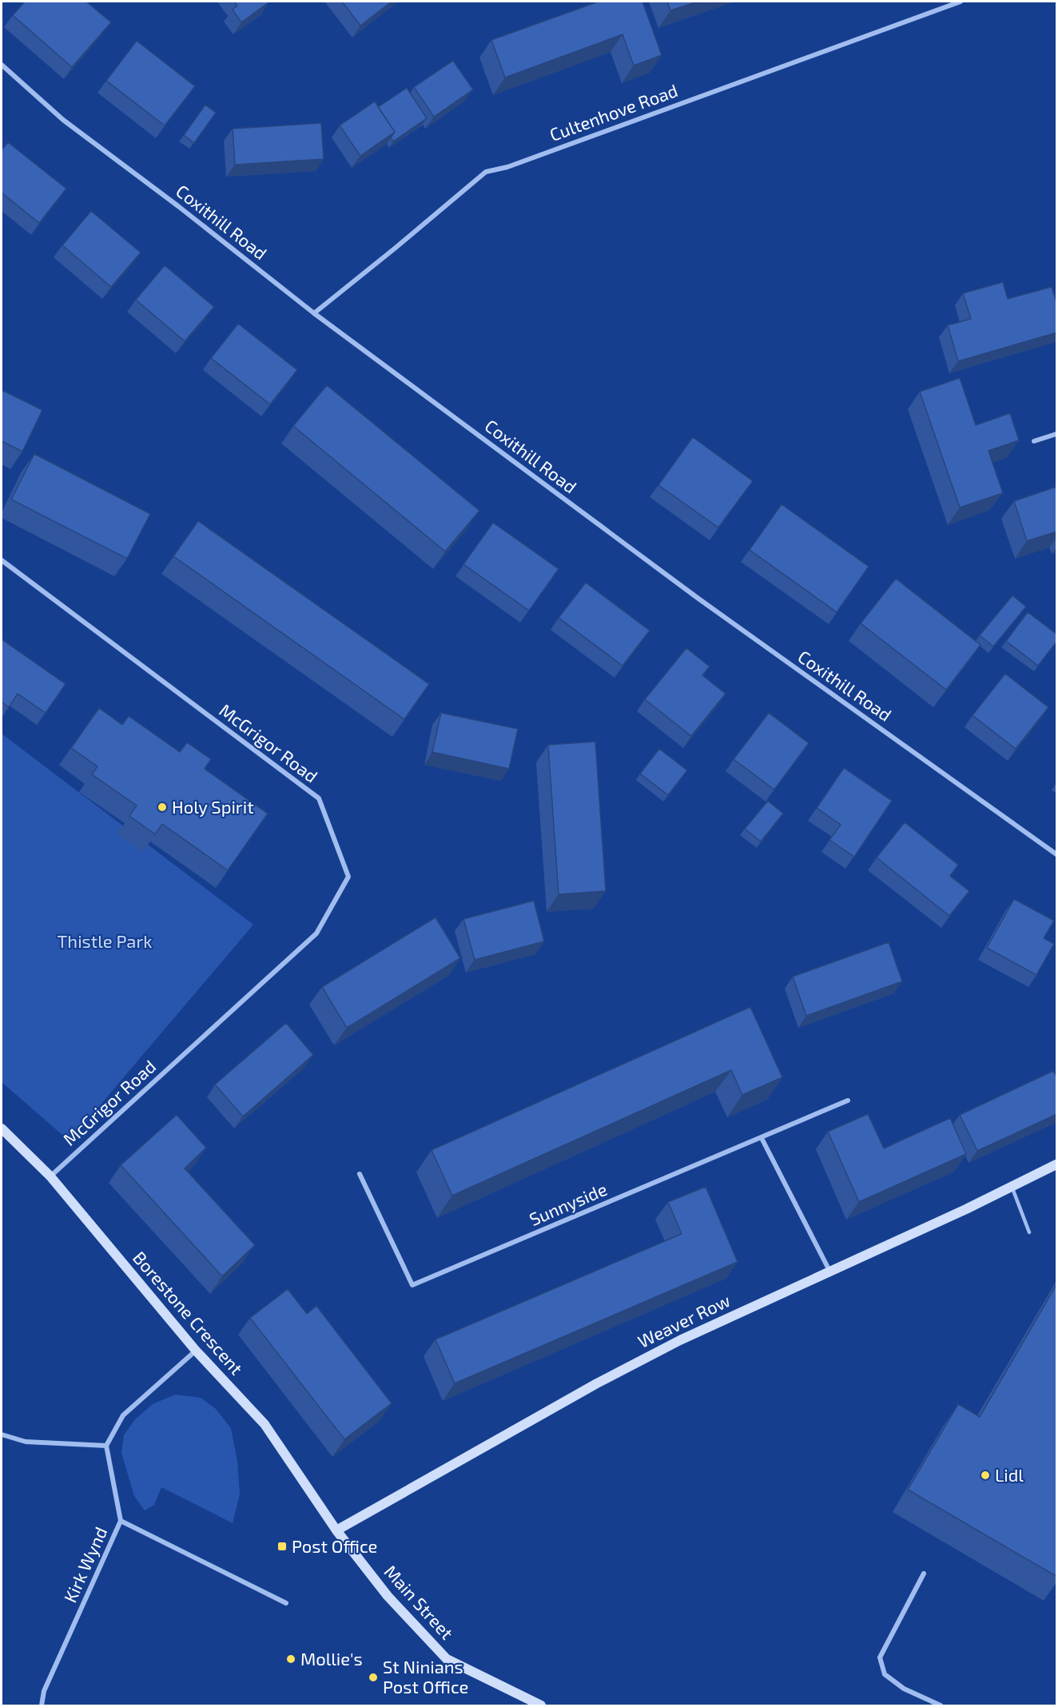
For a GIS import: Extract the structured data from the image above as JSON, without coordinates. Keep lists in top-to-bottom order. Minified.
{"streets":{"street":["Cultenhove Road","Coxithill Road","McGrigor Road","Sunnyside","Borestone Crescent","Weaver Row","Kirk Wynd","Main Street"]},"crossings":[["Cultenhove Road","Coxithill Road"],["McGrigor Road","Borestone Crescent"],["Borestone Crescent","Weaver Row"],["Borestone Crescent","Main Street"],["Weaver Row","Main Street"]],"parks":["Thistle Park"],"places":{"other":["Holy Spirit","Lidl","Mollie's","St Ninians Post Office"],"transit":["Post Office"]}}
